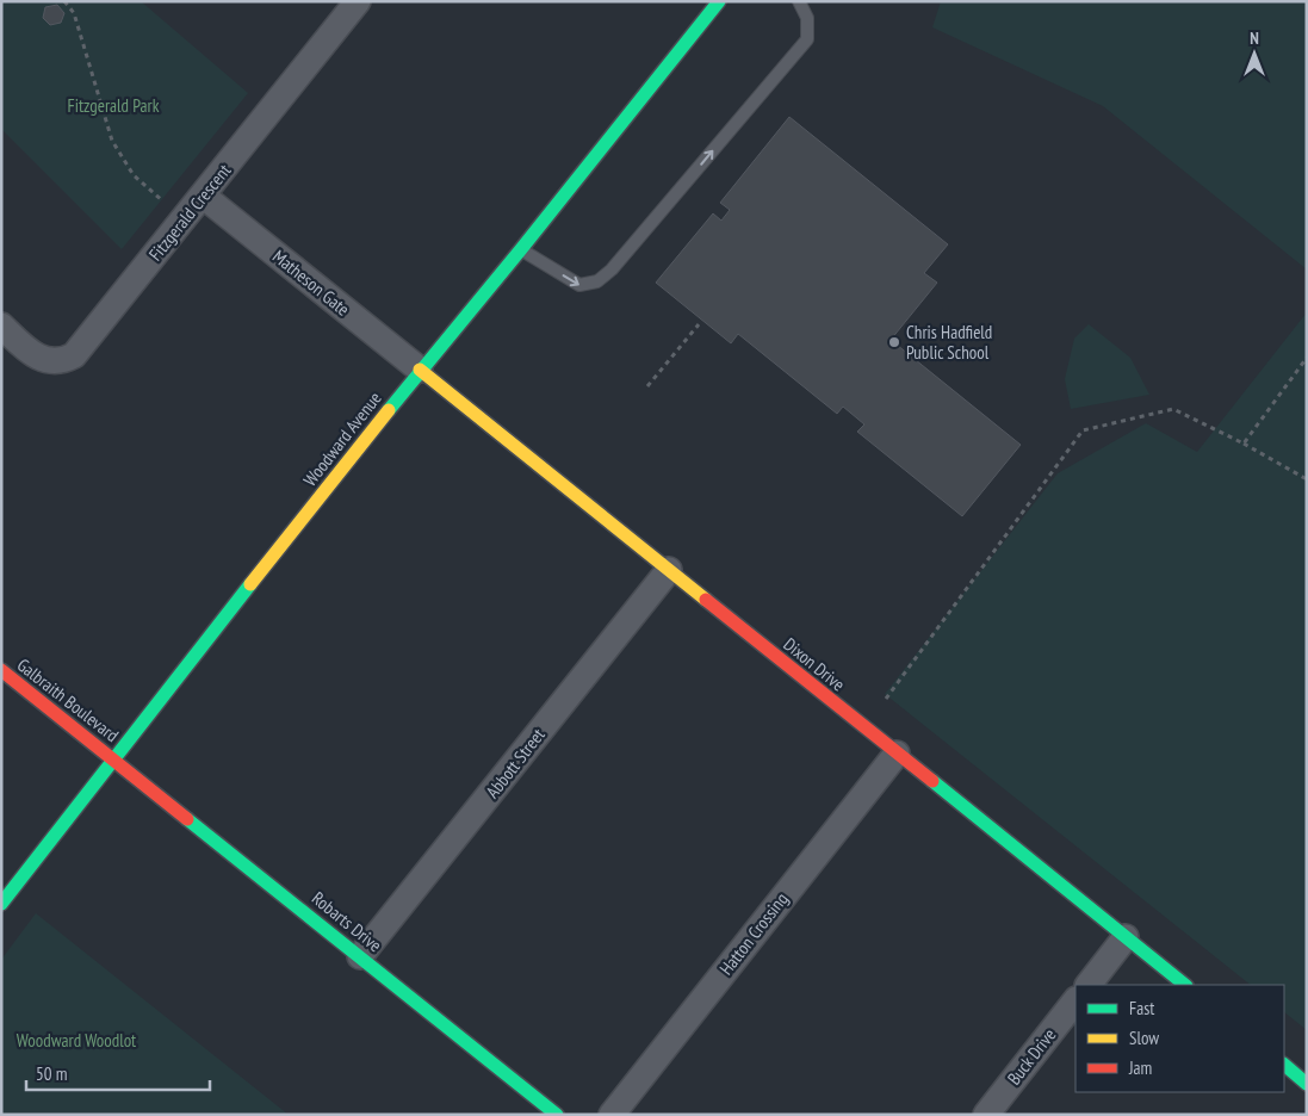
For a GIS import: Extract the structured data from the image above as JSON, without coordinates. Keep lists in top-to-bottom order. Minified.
{"streets":{"street":["Fitzgerald Crescent","Matheson Gate","Woodward Avenue","Dixon Drive","Galbraith Boulevard","Abbott Street","Robarts Drive","Hatton Crossing","Buck Drive"]},"crossings":[["Fitzgerald Crescent","Matheson Gate"],["Matheson Gate","Woodward Avenue"],["Matheson Gate","Dixon Drive"],["Woodward Avenue","Dixon Drive"],["Woodward Avenue","Galbraith Boulevard"],["Woodward Avenue","Robarts Drive"],["Dixon Drive","Abbott Street"],["Dixon Drive","Hatton Crossing"],["Galbraith Boulevard","Robarts Drive"],["Abbott Street","Robarts Drive"]],"parks":["Fitzgerald Park","Woodward Woodlot"],"places":["Chris Hadfield Public School"],"legend":["Fast","Slow","Jam"],"scale_bar":"50 m","north":"top"}
